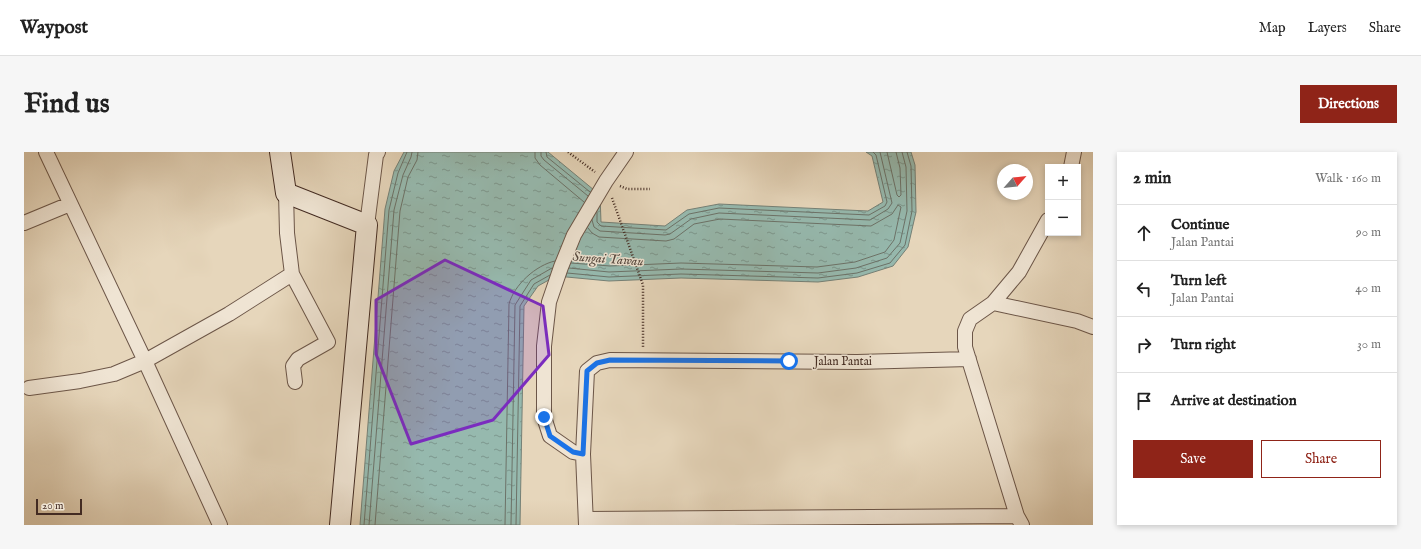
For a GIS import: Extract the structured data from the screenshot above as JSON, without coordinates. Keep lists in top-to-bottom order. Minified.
{"streets":{"street":["Jalan Pantai"]},"water":["Sungai Tawau"],"scale_bar":"20 m","north":"top right","page":{"header":"Waypost","nav":["Map","Layers","Share"],"buttons":["Directions",["Save","Share"]],"title":"Find us","heading":["2 min","Walk · 160 m"],"map_buttons":["+","−"],"list":[["Continue","Jalan Pantai","90 m"],["Turn left","Jalan Pantai","40 m"],["Turn right","30 m"],"Arrive at destination"],"scale":"20 m"}}
